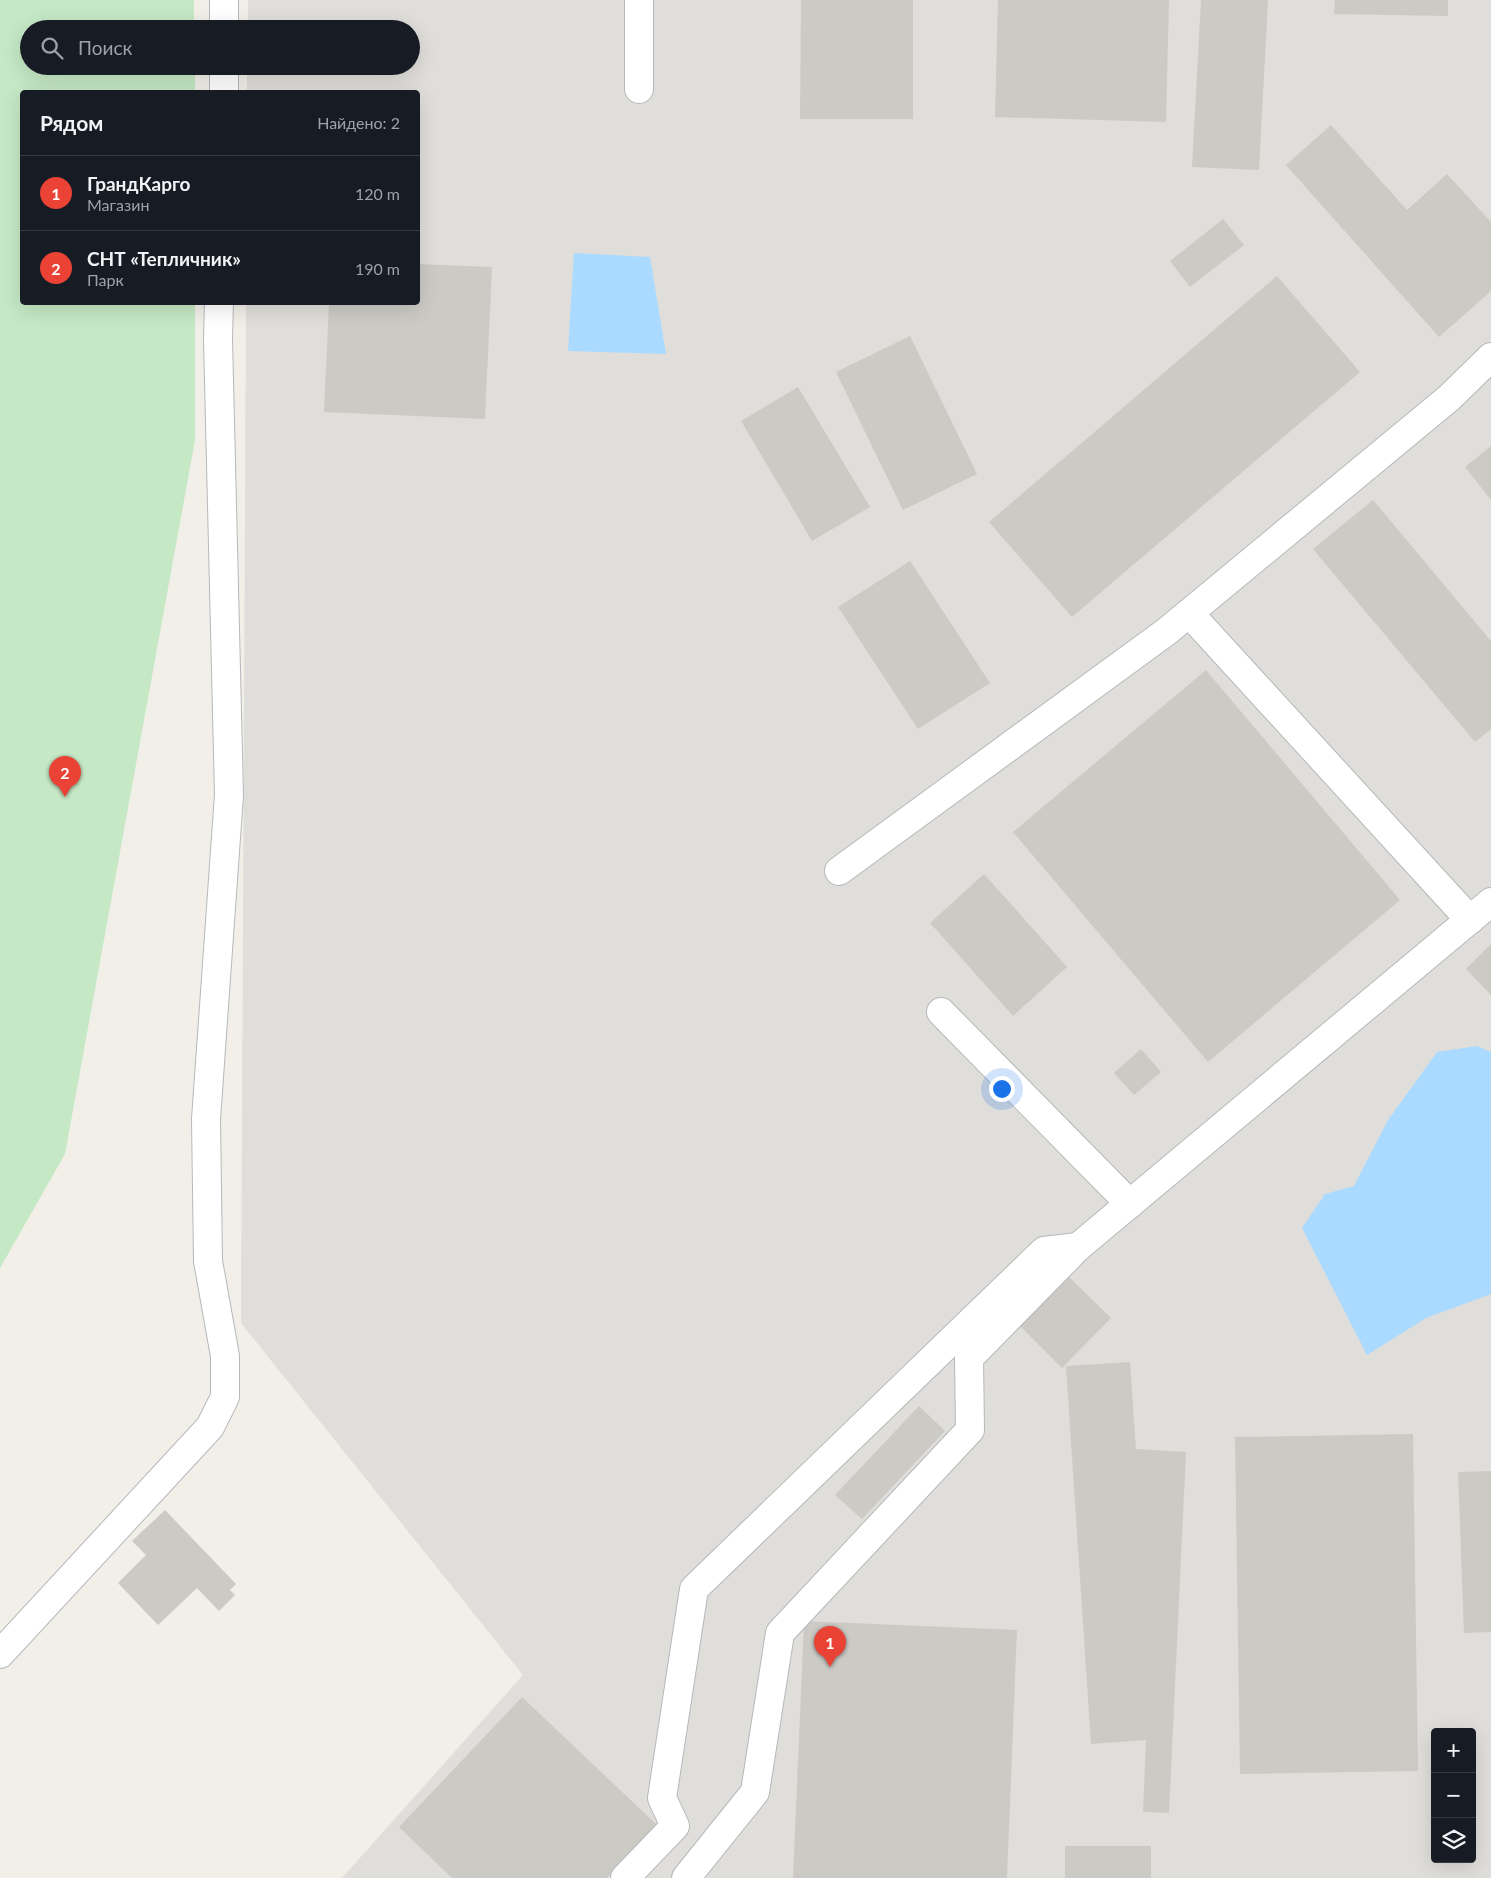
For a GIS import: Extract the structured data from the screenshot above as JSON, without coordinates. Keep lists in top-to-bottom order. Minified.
{"page":{"search":"Поиск","heading":["Рядом","Найдено: 2"],"list":[{"mark":"1","name":"ГрандКарго","note":"Магазин","value":"120 m"},{"mark":"2","name":"СНТ «Тепличник»","note":"Парк","value":"190 m"}],"pins":["2","1"],"map_buttons":["+","−"]}}
